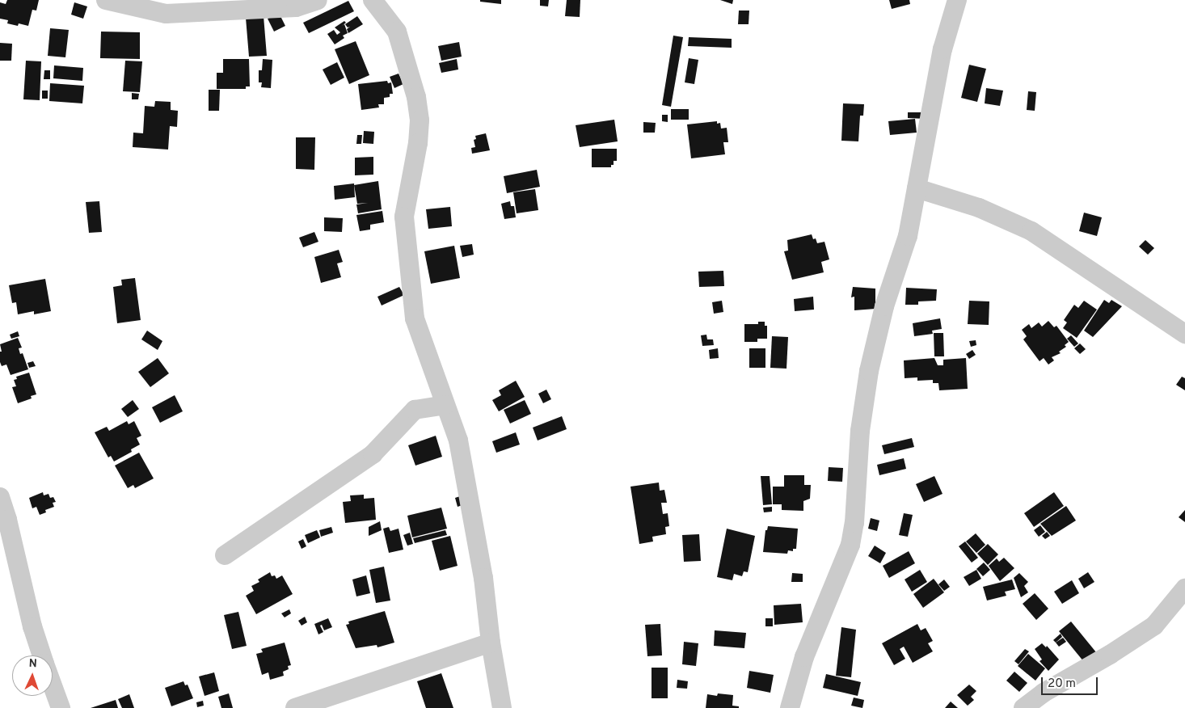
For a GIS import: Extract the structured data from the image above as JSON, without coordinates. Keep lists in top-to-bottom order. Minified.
{"scale_bar":"20 m","north":"top"}
